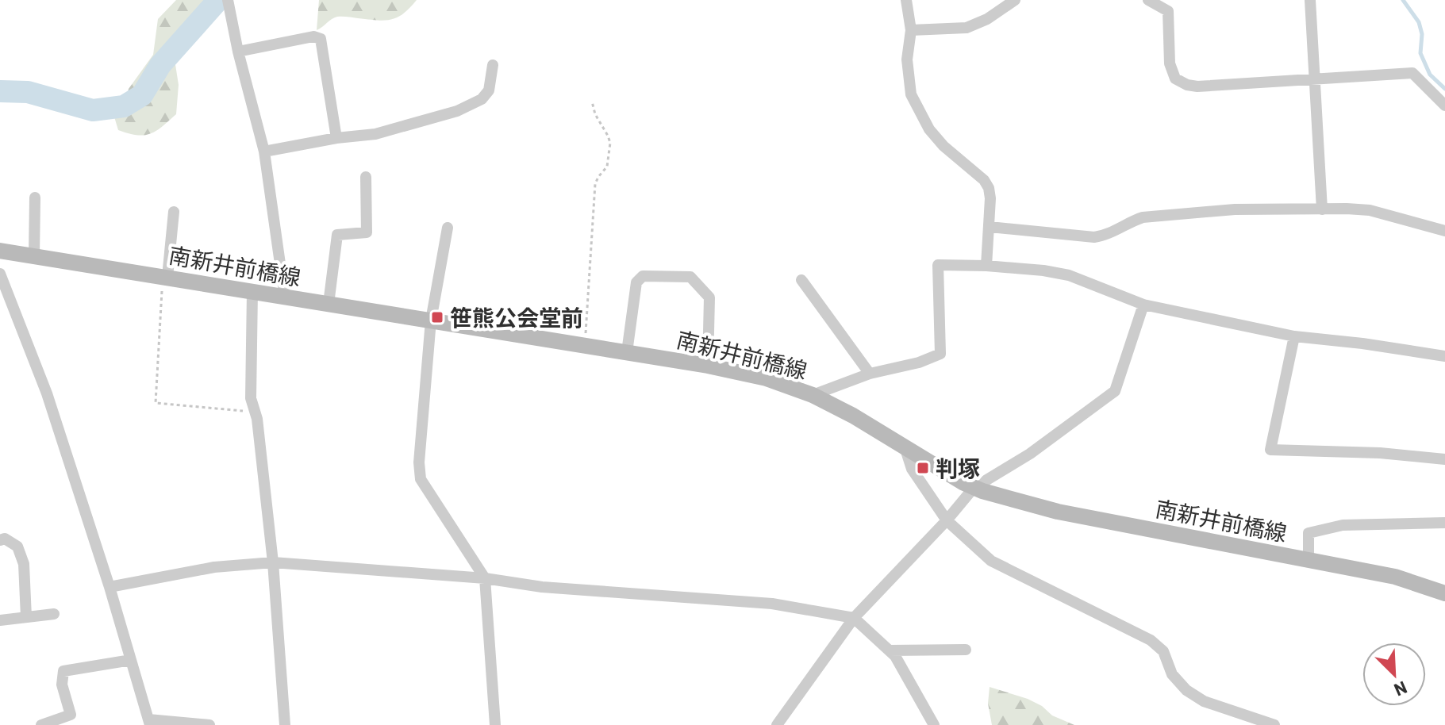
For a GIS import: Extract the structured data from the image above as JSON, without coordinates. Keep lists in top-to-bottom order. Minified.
{"streets":{"main road":["南新井前橋線"]},"places":{"transit":["笹熊公会堂前","判塚"]},"north":"bottom right"}
